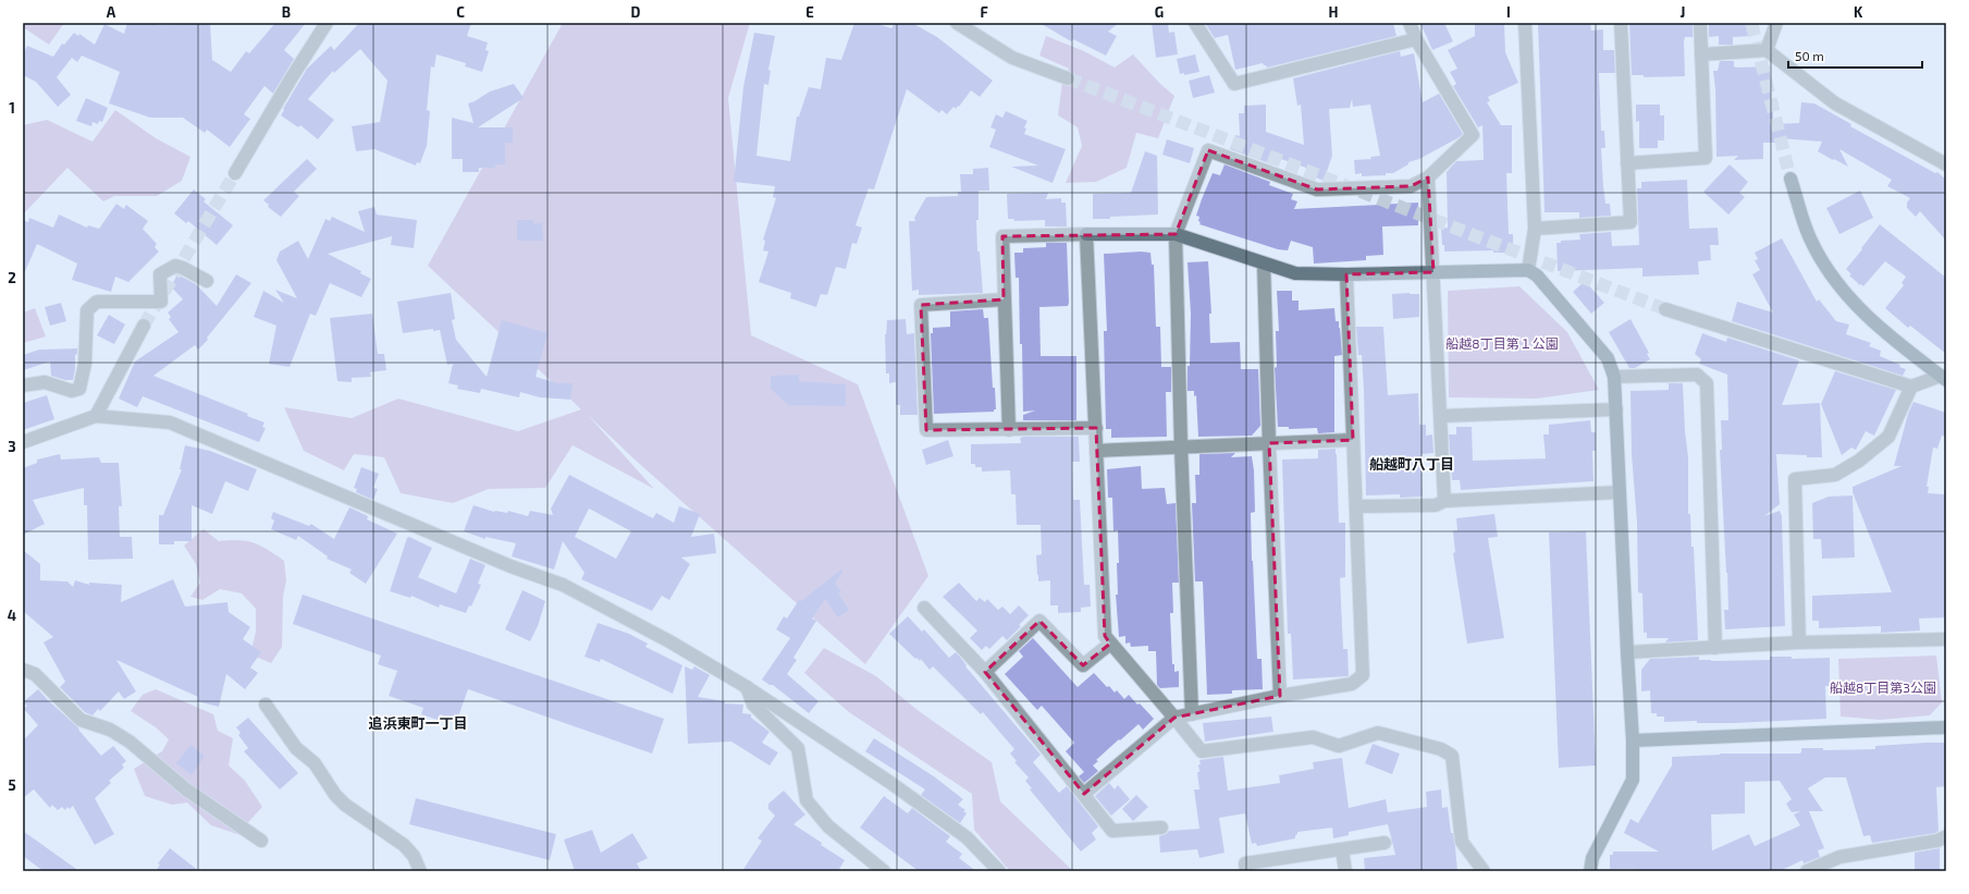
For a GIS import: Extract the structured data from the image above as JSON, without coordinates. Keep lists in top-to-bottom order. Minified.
{"districts":["船越町八丁目","追浜東町一丁目"],"parks":["船越8丁目第１公園","船越8丁目第3公園"],"scale_bar":"50 m","grid":{"columns":["A","B","C","D","E","F","G","H","I","J","K"],"rows":["1","2","3","4","5"]}}
